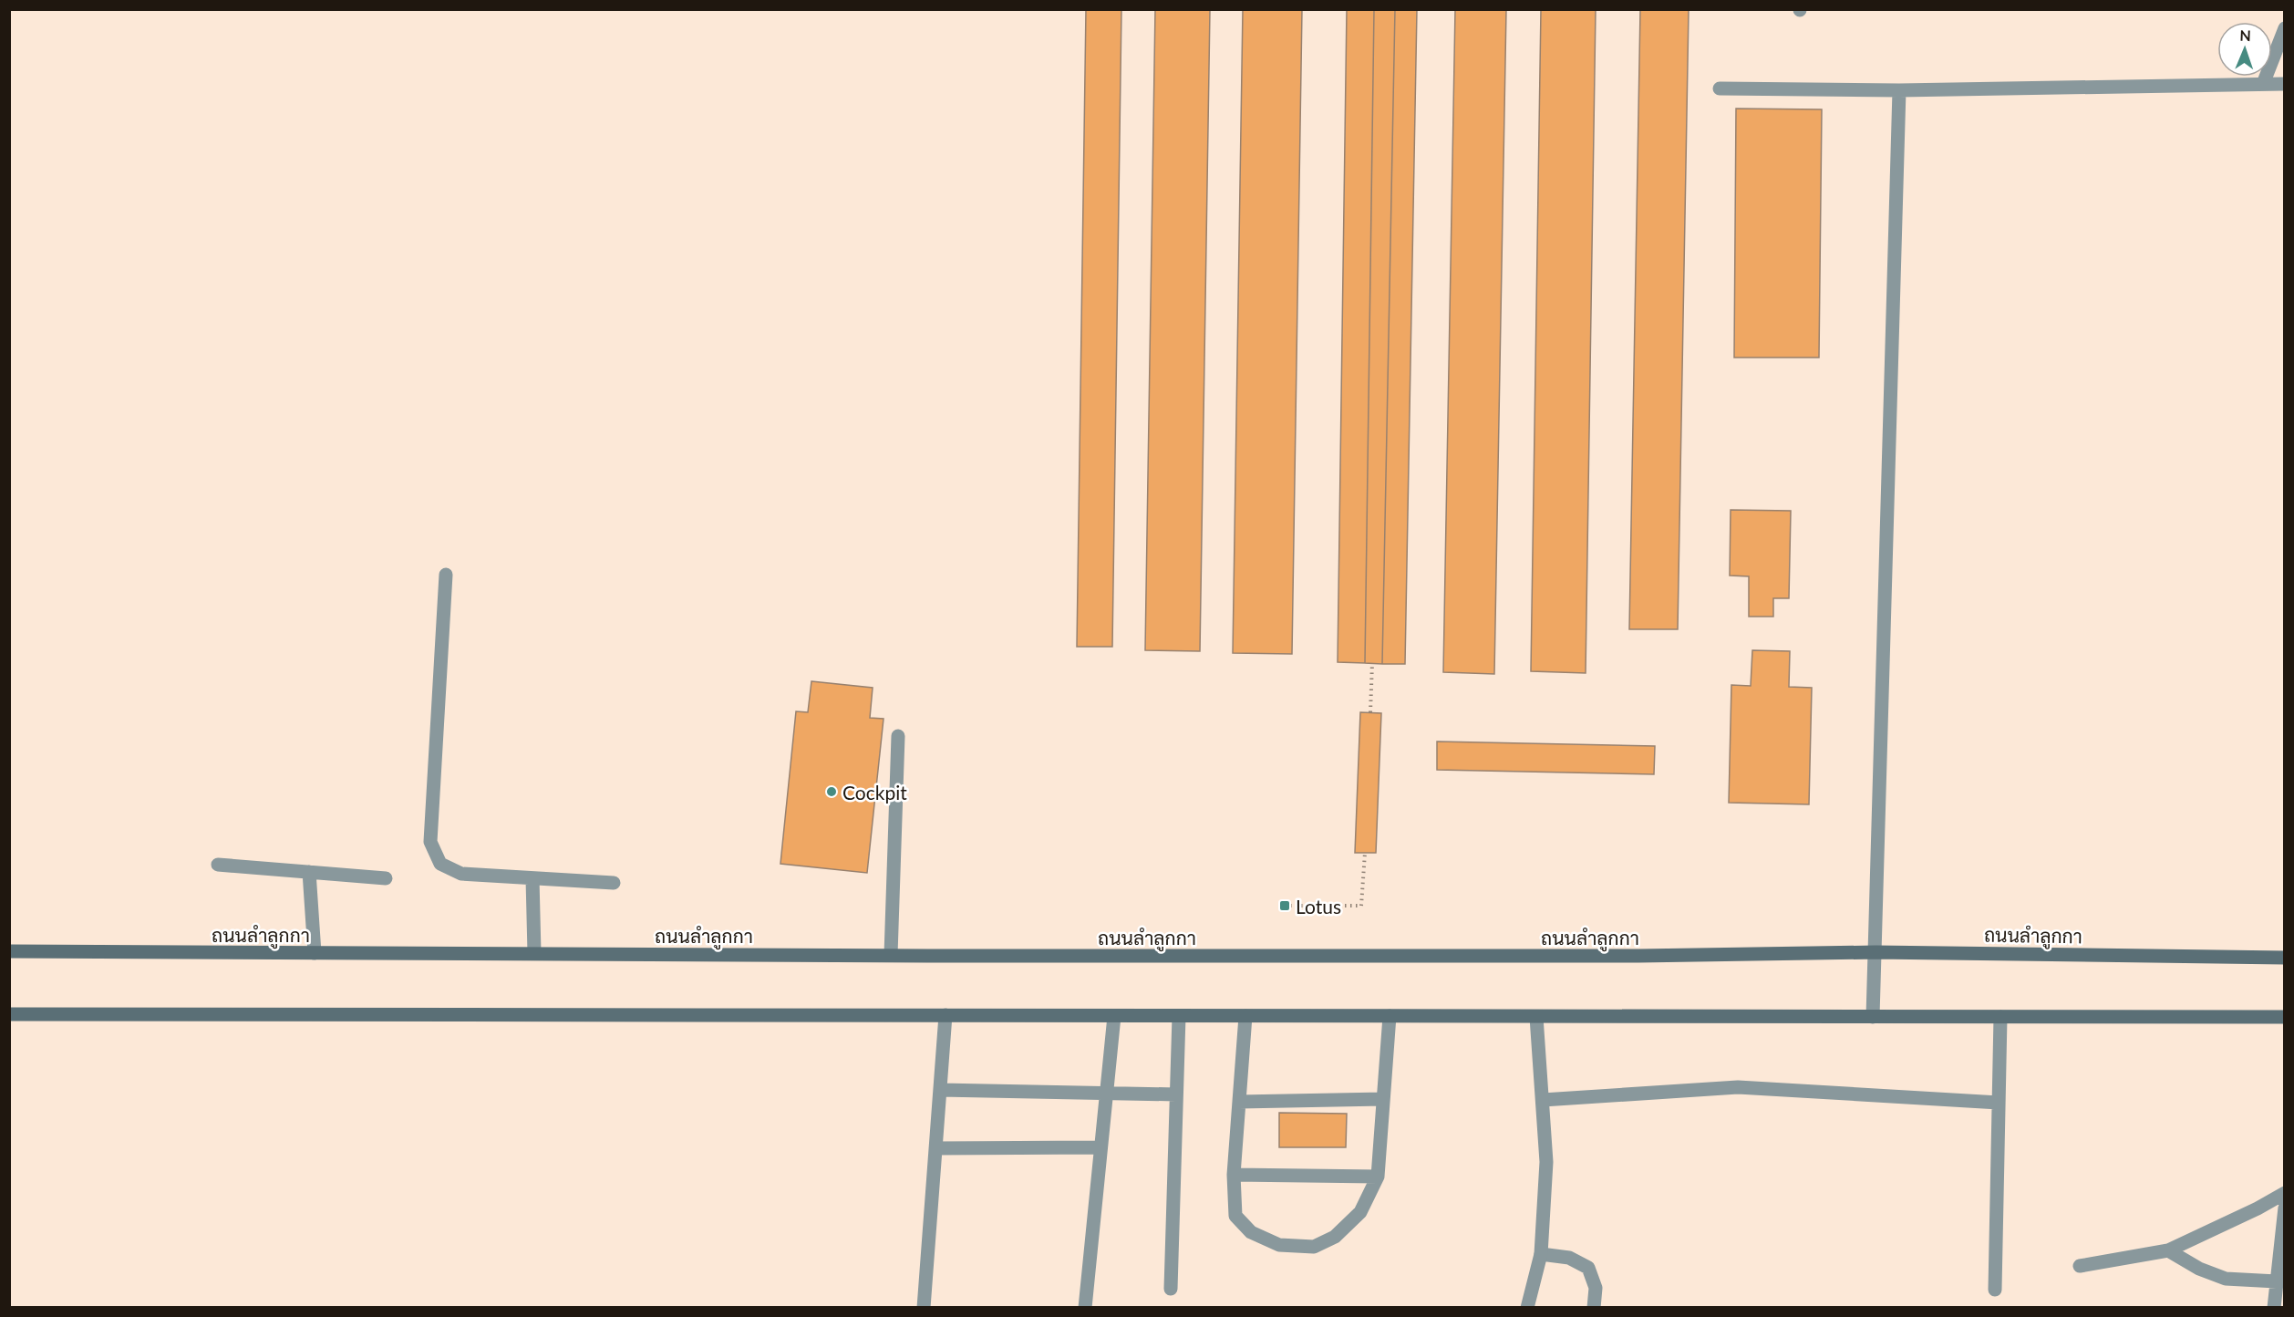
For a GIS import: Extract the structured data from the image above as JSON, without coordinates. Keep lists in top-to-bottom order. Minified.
{"streets":{"main road":["ถนนลำลูกกา"]},"places":{"other":["Cockpit"],"transit":["Lotus"]},"north":"top"}
